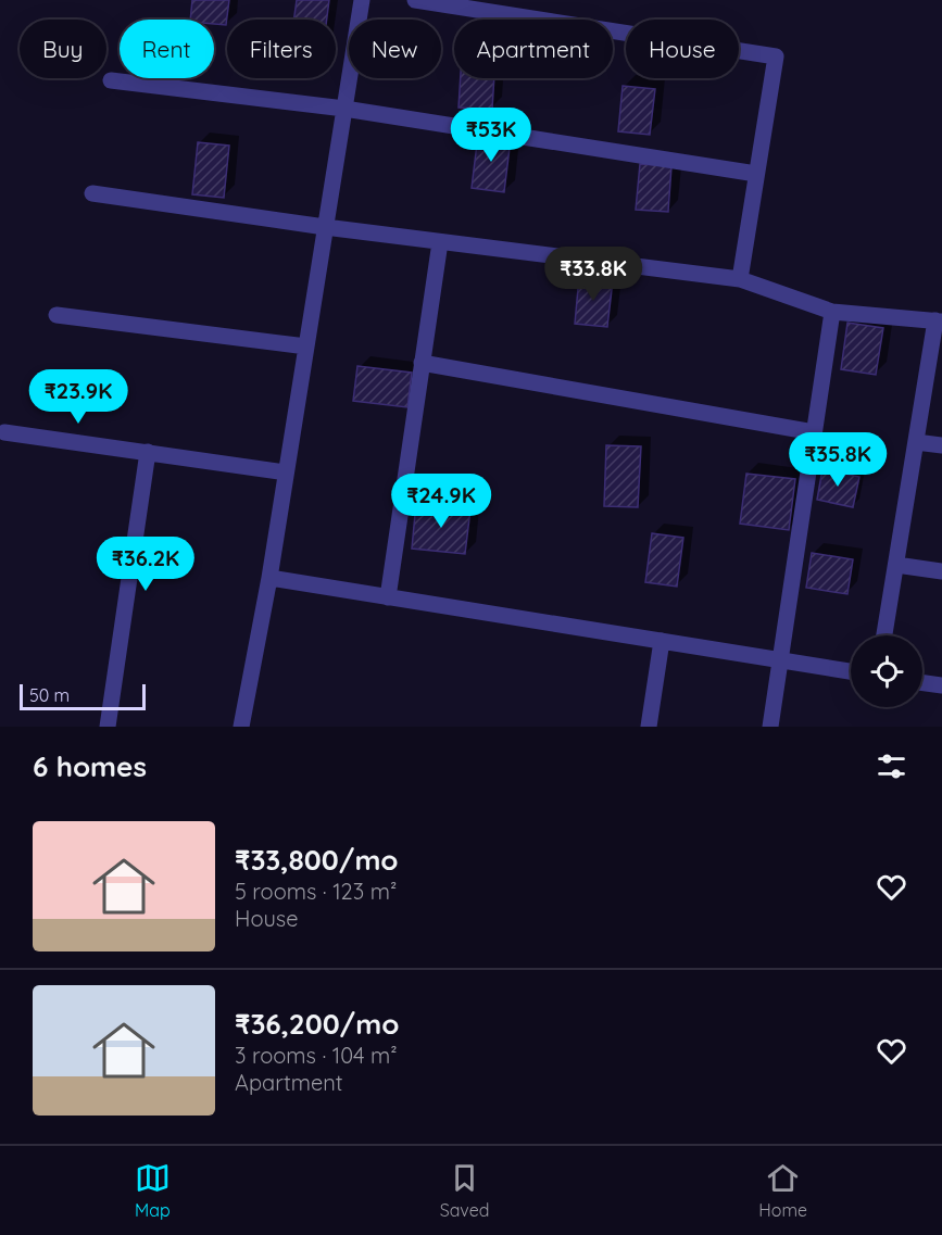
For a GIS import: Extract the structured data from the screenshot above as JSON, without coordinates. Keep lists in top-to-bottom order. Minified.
{"scale_bar":"50 m","page":{"chip":["Buy","Rent","Filters","New","Apartment","House"],"price":["₹53K","₹33.8K","₹23.9K","₹35.8K","₹24.9K","₹36.2K"],"scale":"50 m","heading":"6 homes","list":[{"name":"₹33,800/mo","note":"5 rooms · 123 m² · House"},{"name":"₹36,200/mo","note":"3 rooms · 104 m² · Apartment"}],"tabs":["Map","Saved","Home"]}}
